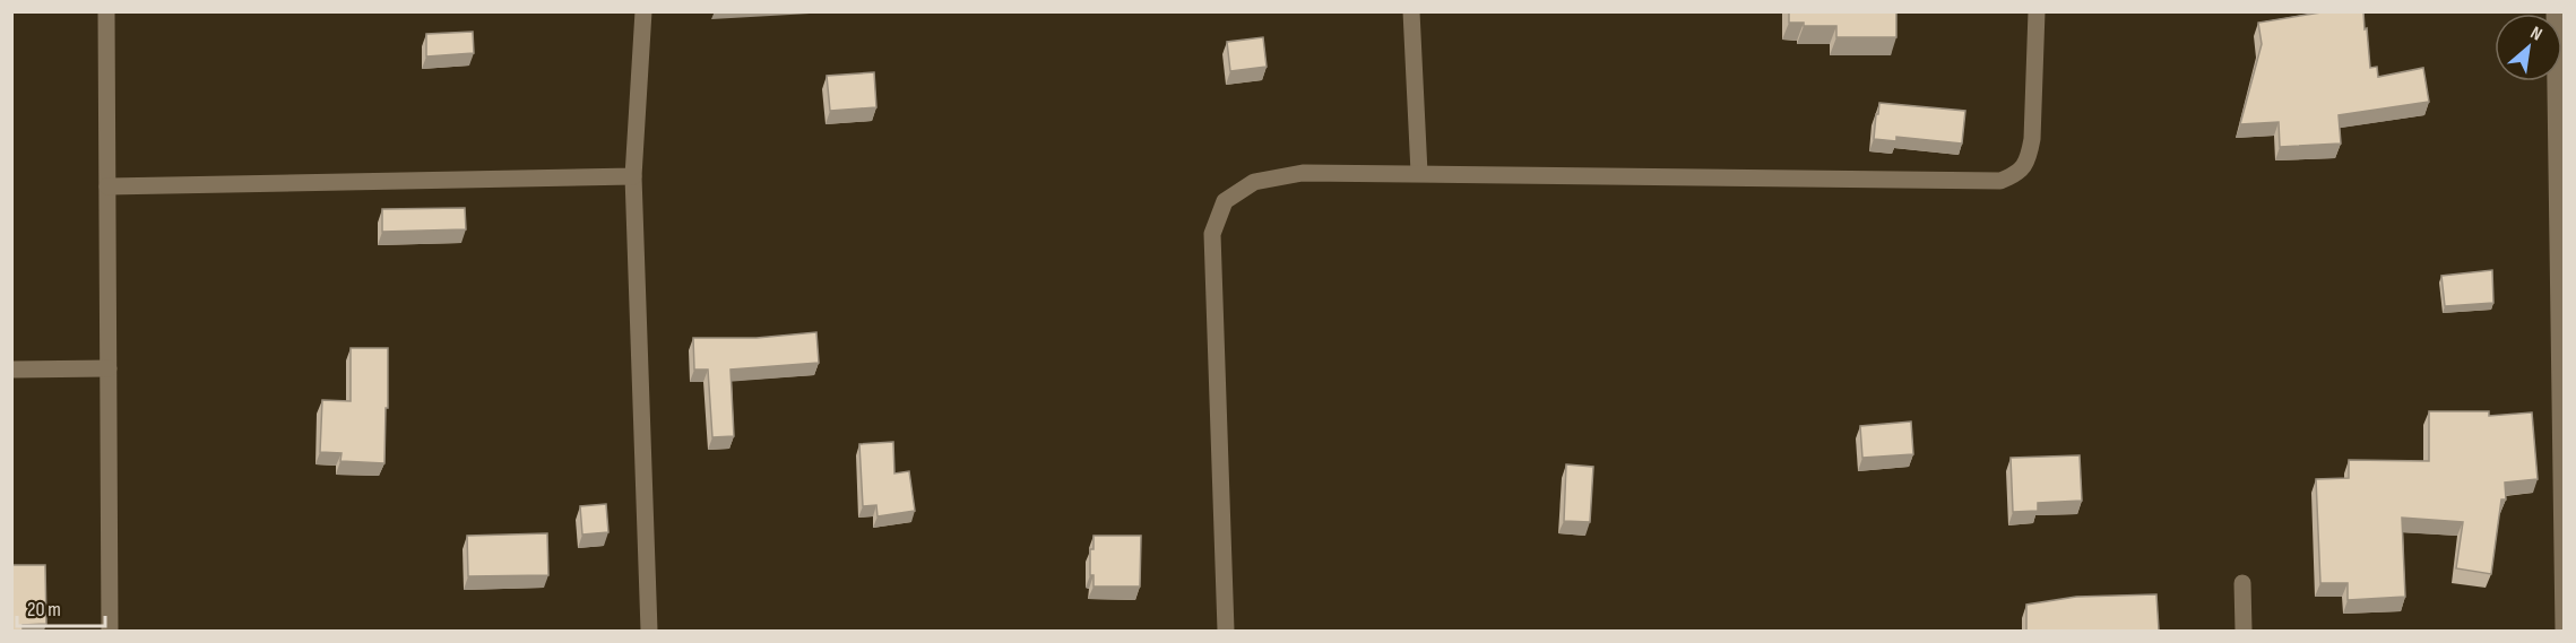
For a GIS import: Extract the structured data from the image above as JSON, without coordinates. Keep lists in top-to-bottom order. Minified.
{"scale_bar":"20 m","north":"top right"}
